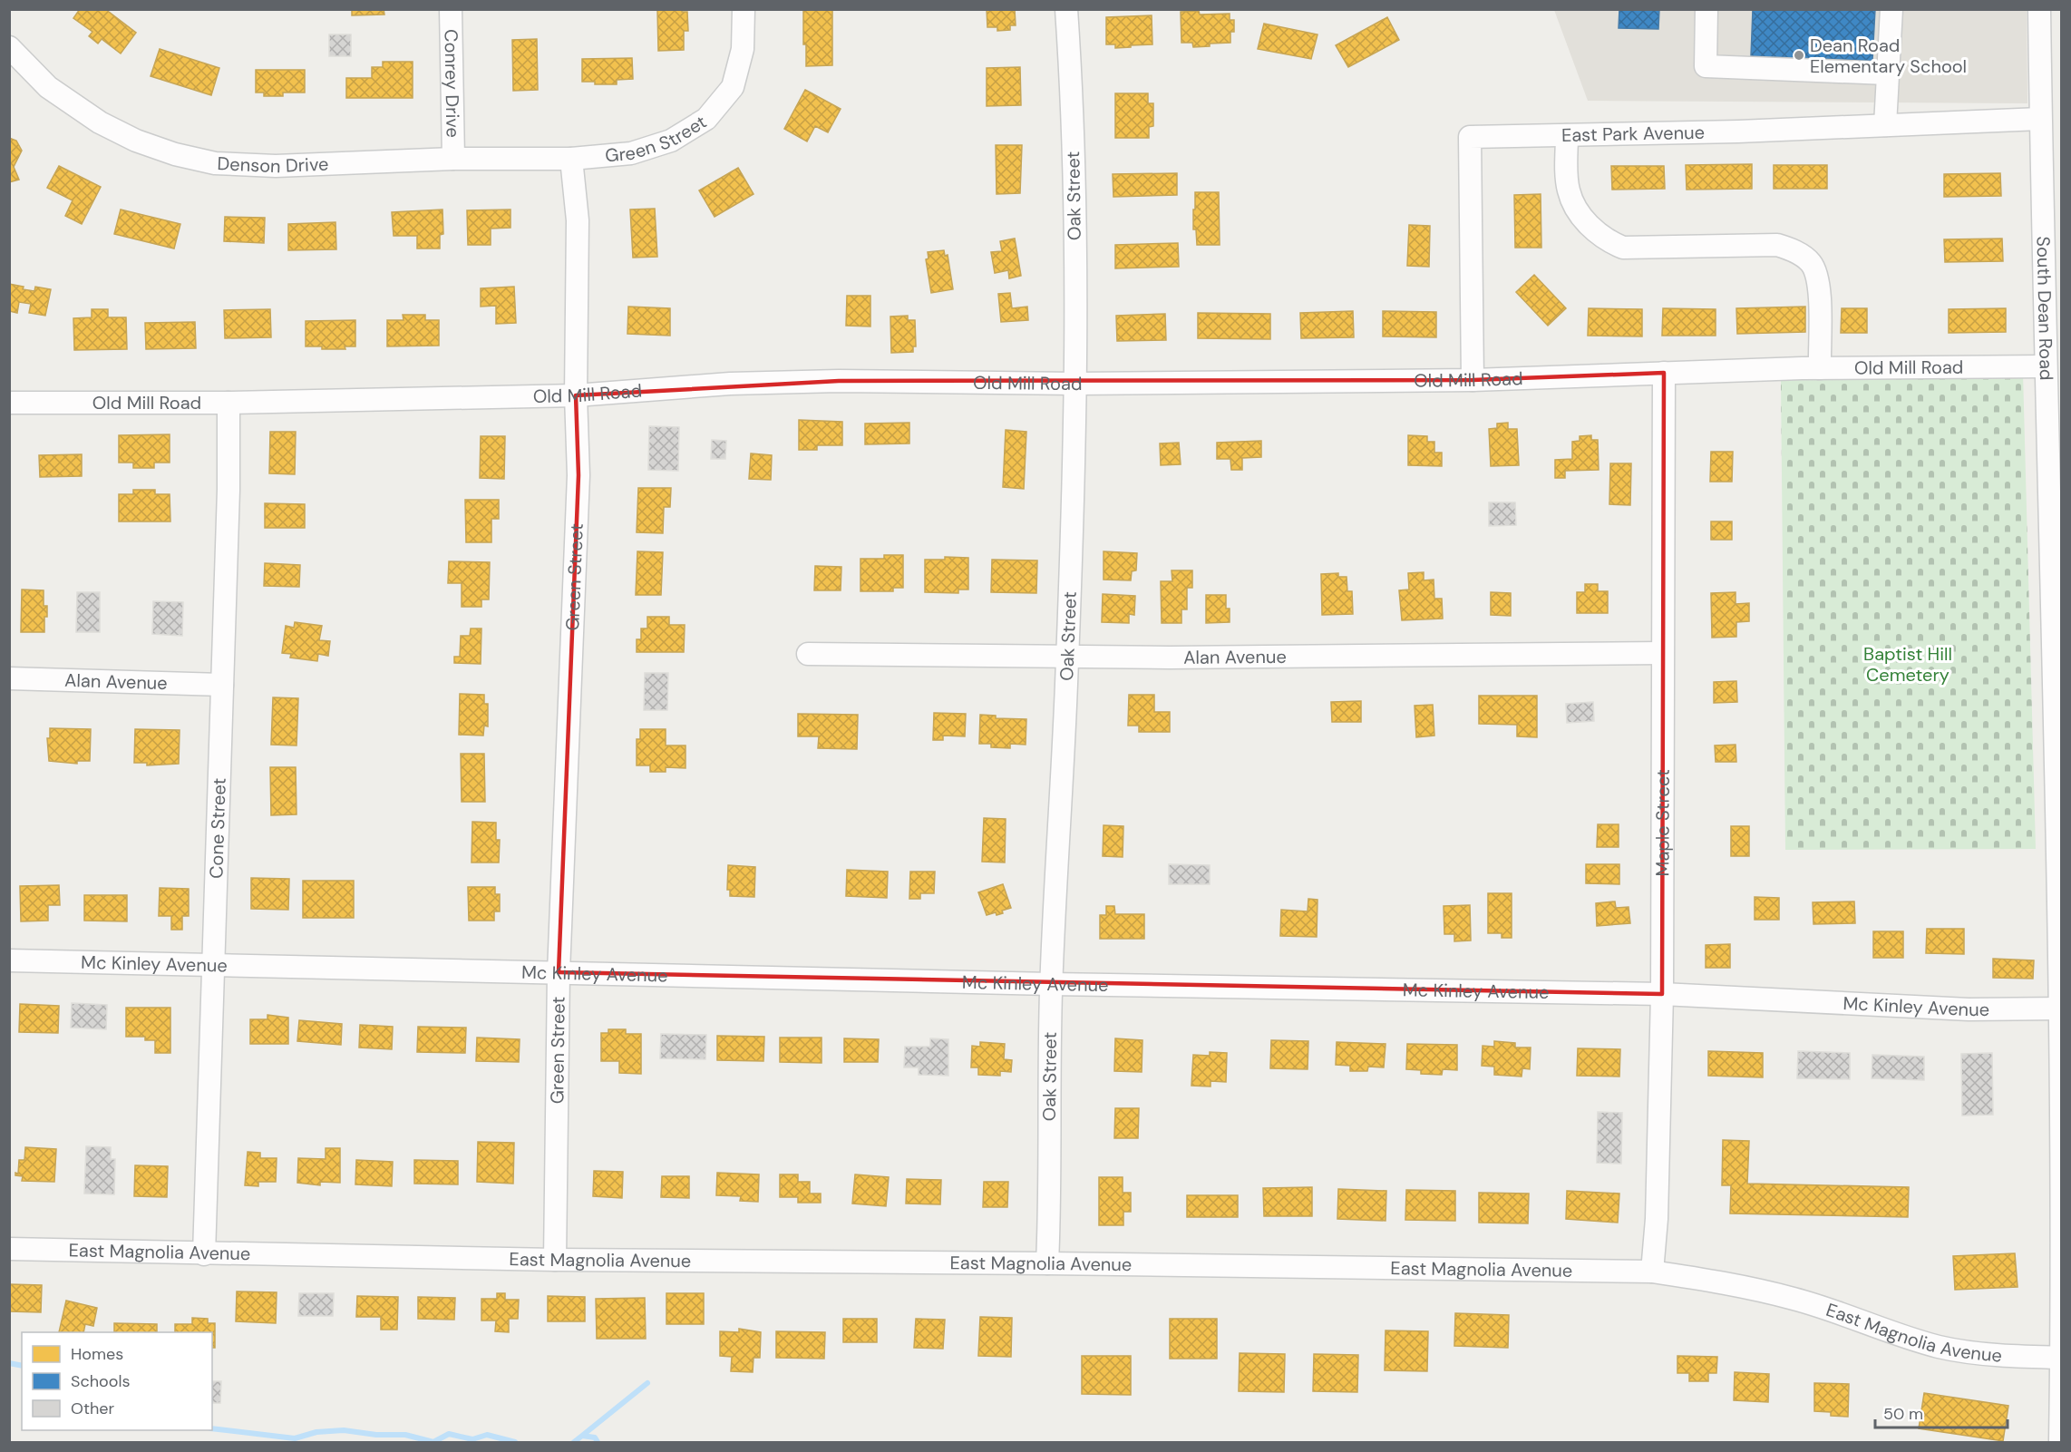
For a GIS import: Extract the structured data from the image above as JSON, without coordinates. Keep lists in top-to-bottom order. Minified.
{"streets":{"street":["Conrey Drive","East Park Avenue","Green Street","Denson Drive","Oak Street","South Dean Road","Old Mill Road","Alan Avenue","Maple Street","Cone Street","Mc Kinley Avenue","East Magnolia Avenue"]},"crossings":[["Conrey Drive","Denson Drive"],["East Park Avenue","South Dean Road"],["East Park Avenue","Old Mill Road"],["Green Street","Denson Drive"],["Green Street","Old Mill Road"],["Green Street","Mc Kinley Avenue"],["Green Street","East Magnolia Avenue"],["Oak Street","Old Mill Road"],["Oak Street","Alan Avenue"],["Oak Street","Mc Kinley Avenue"],["Oak Street","East Magnolia Avenue"],["South Dean Road","Old Mill Road"],["South Dean Road","Mc Kinley Avenue"],["South Dean Road","East Magnolia Avenue"],["Old Mill Road","Maple Street"],["Old Mill Road","Cone Street"],["Alan Avenue","Maple Street"],["Alan Avenue","Cone Street"],["Maple Street","Mc Kinley Avenue"],["Maple Street","East Magnolia Avenue"],["Cone Street","Mc Kinley Avenue"],["Cone Street","East Magnolia Avenue"]],"parks":["Baptist Hill Cemetery"],"places":["Dean Road Elementary School"],"legend":["Homes","Schools","Other"],"scale_bar":"50 m"}
